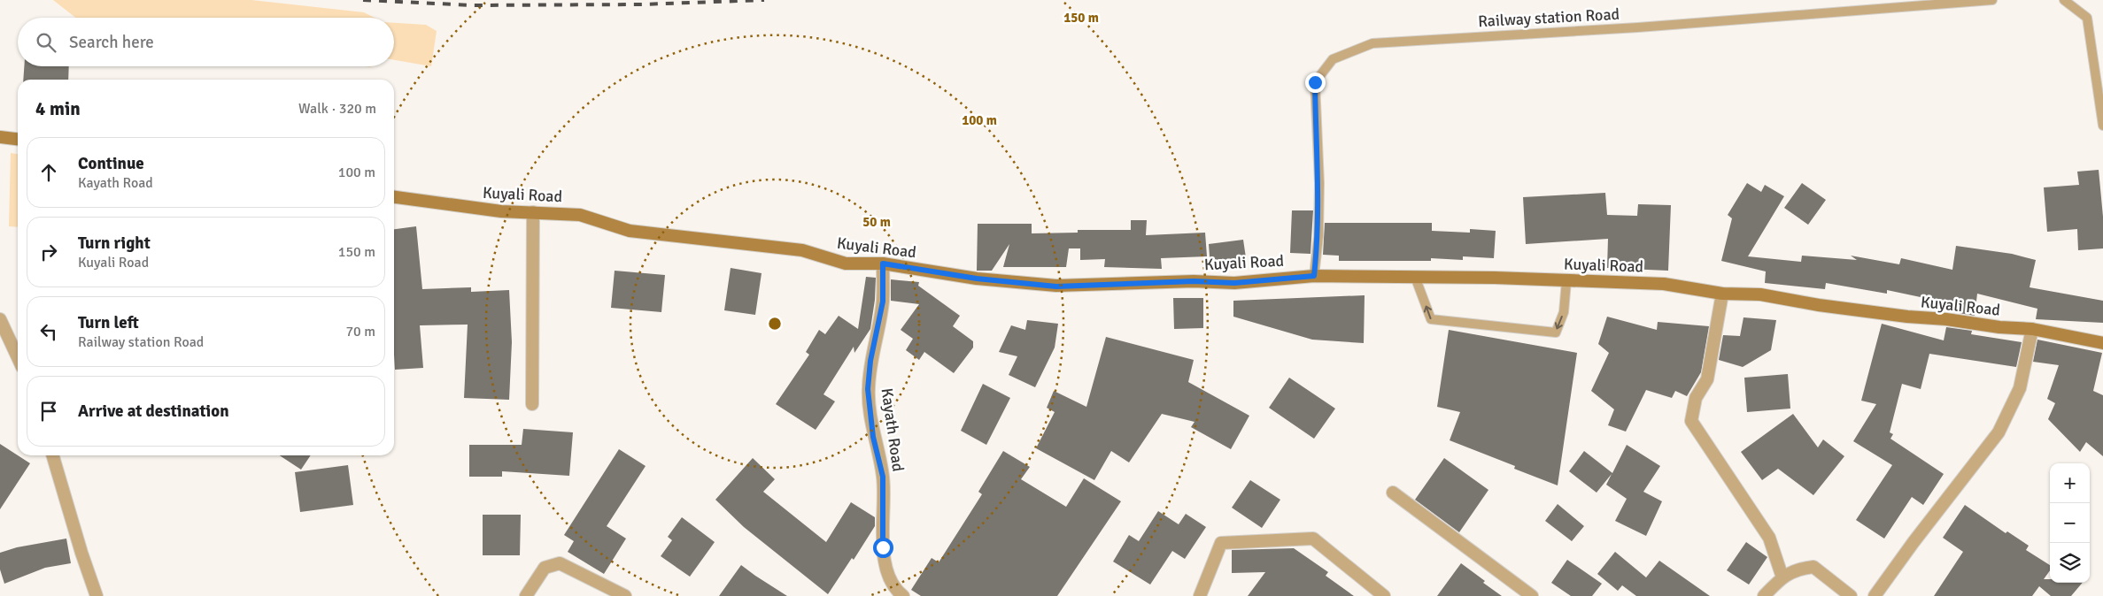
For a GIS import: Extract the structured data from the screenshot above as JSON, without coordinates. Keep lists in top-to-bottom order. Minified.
{"streets":{"main road":["Kuyali Road"],"street":["Kayath Road"],"lane":["Railway station Road"]},"crossings":[["Railway station Road","Kuyali Road"],["Kuyali Road","Kayath Road"]],"page":{"search":"Search here","heading":["4 min","Walk · 320 m"],"list":[["Continue","Kayath Road","100 m"],["Turn right","Kuyali Road","150 m"],["Turn left","Railway station Road","70 m"],"Arrive at destination"],"map_buttons":["+","−"]},"rings":["150 m","100 m","50 m"]}
